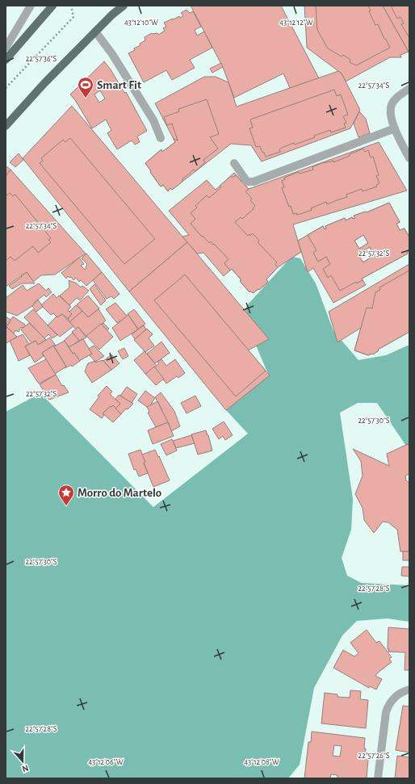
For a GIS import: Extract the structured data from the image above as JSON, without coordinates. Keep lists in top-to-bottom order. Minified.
{"places":{"sports":["Smart Fit"],"place":["Morro do Martelo"]},"north":"bottom","coordinates":["43°12'10\"W","43°12'12\"W","22°57'36\"S","22°57'34\"S","22°57'32\"S","22°57'30\"S","22°57'28\"S","22°57'26\"S","43°12'06\"W","43°12'08\"W"]}
